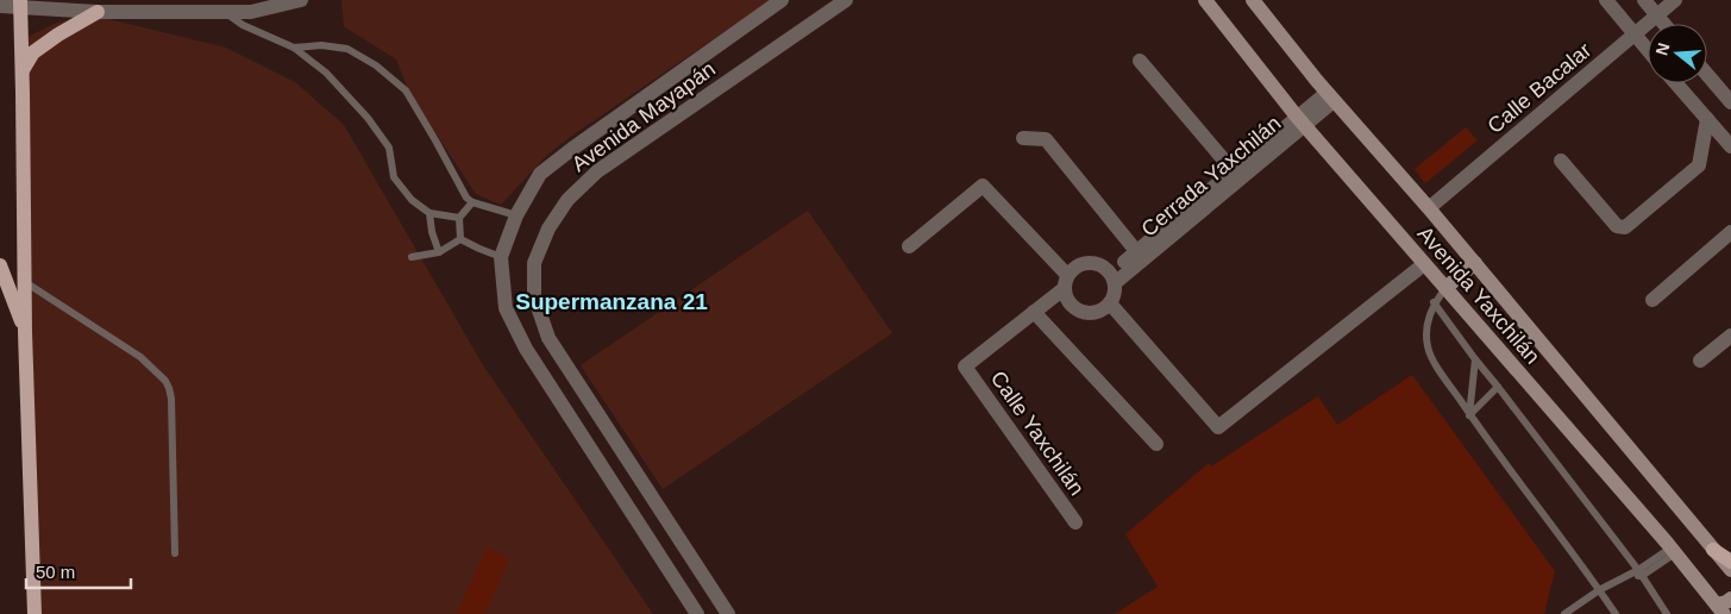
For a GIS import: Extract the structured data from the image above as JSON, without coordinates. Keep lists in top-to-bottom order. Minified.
{"streets":{"main road":["Avenida Yaxchilán"],"street":["Calle Bacalar","Avenida Mayapán","Cerrada Yaxchilán","Calle Yaxchilán"]},"crossings":[["Calle Bacalar","Avenida Yaxchilán"],["Cerrada Yaxchilán","Avenida Yaxchilán"]],"districts":["Supermanzana 21"],"scale_bar":"50 m","north":"left"}
